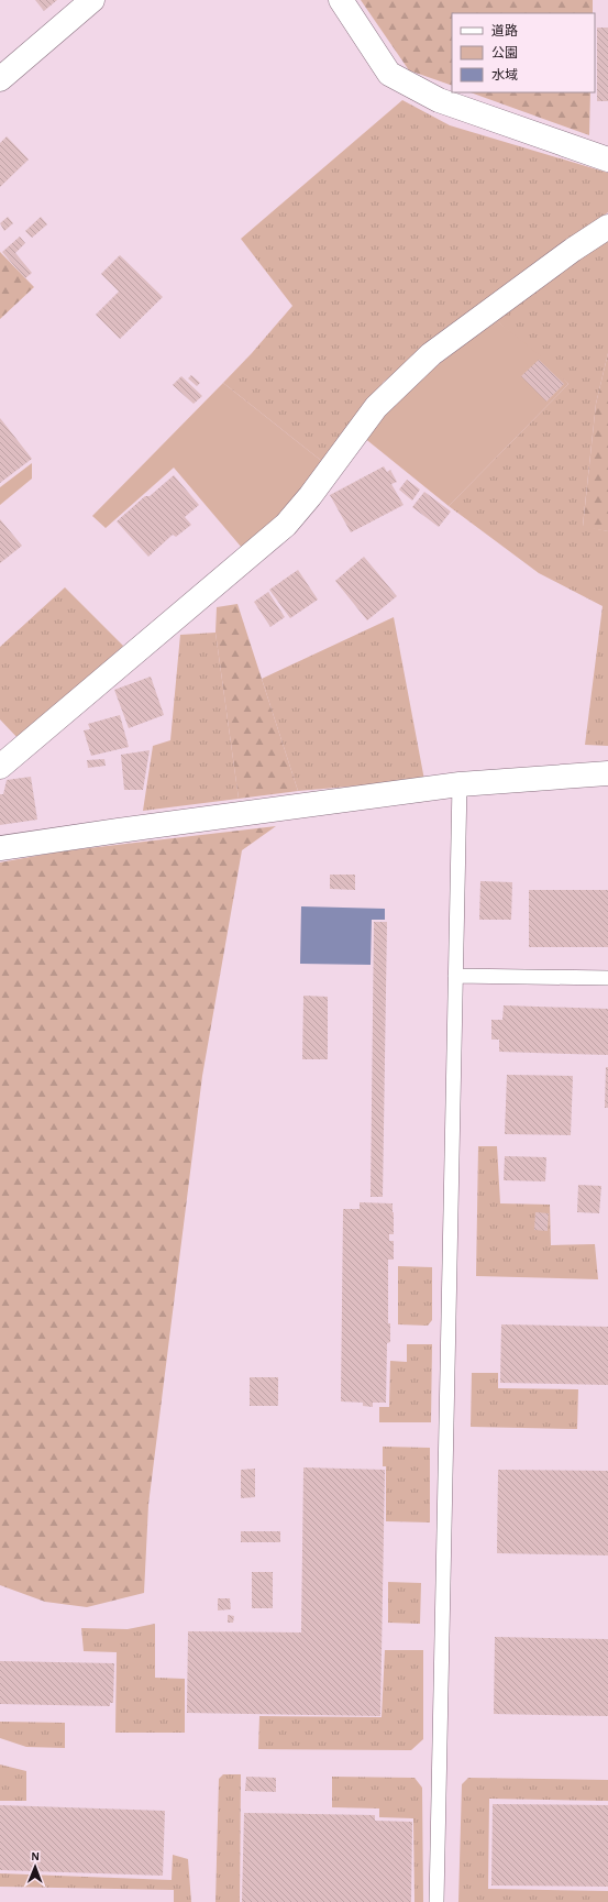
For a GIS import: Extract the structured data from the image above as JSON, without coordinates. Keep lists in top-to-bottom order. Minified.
{"legend":["道路","公園","水域"],"north":"top"}
